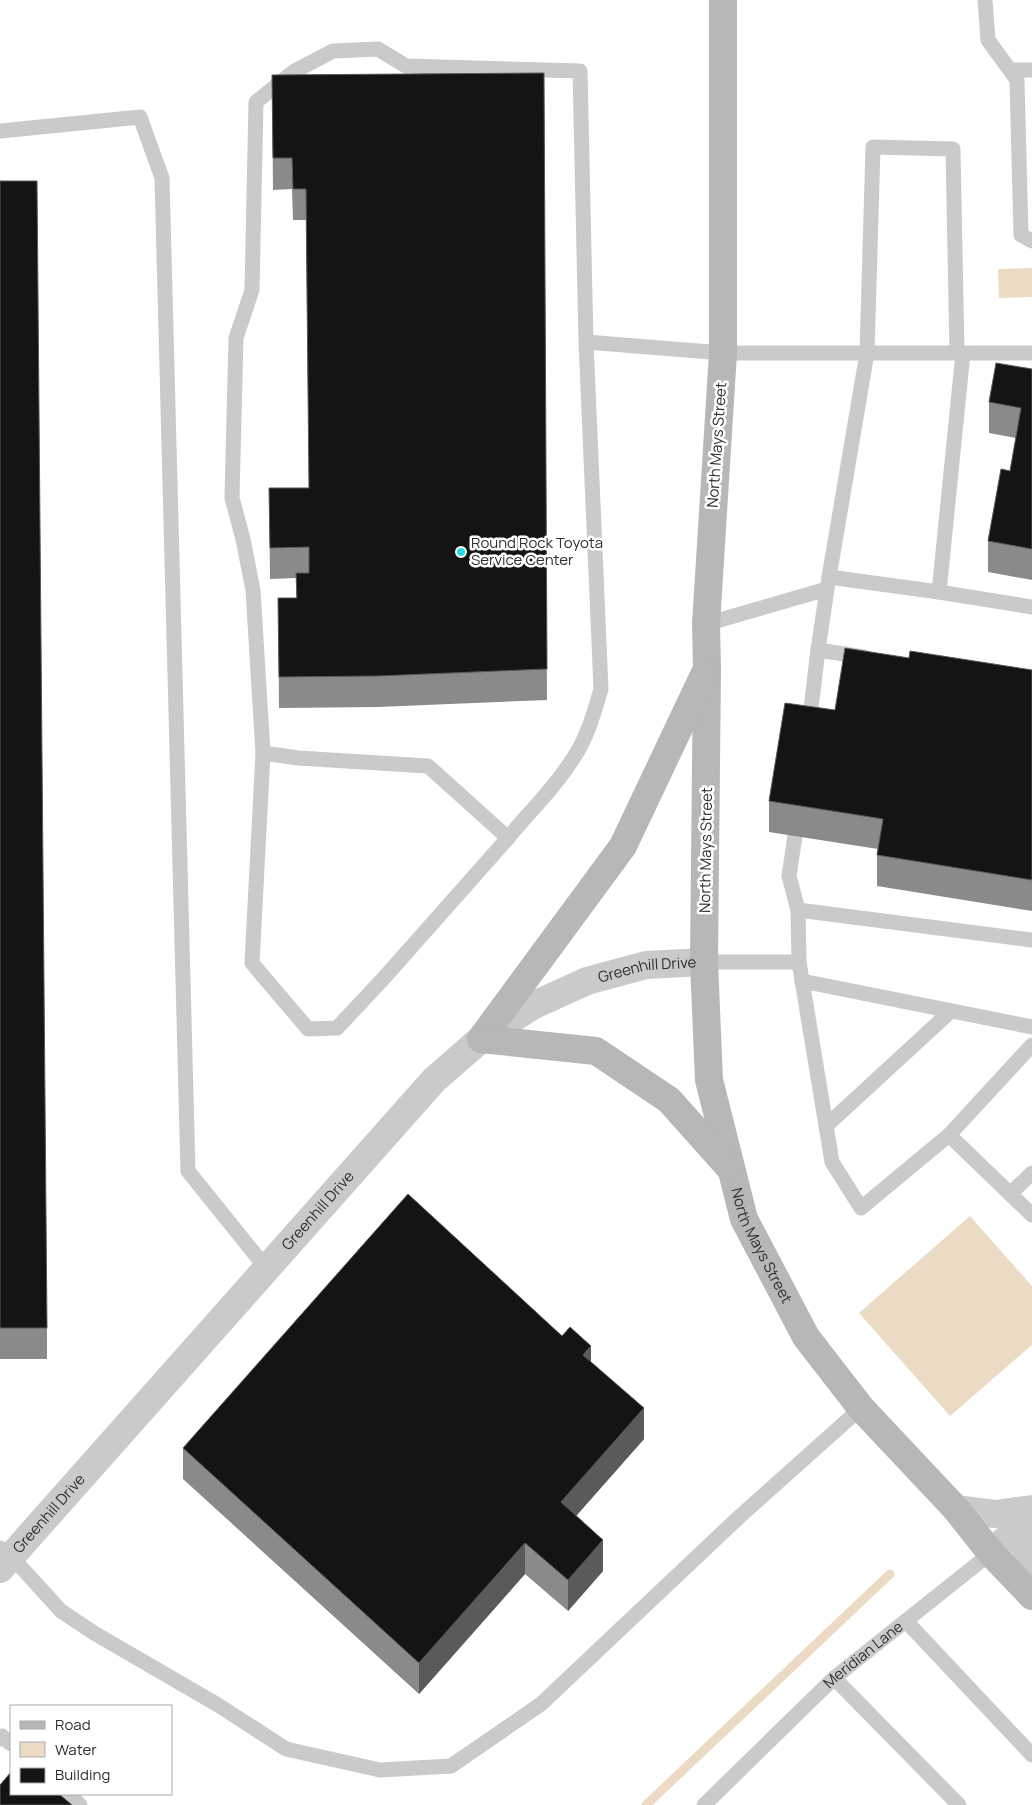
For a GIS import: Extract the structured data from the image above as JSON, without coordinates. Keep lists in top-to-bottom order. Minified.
{"streets":{"main road":["North Mays Street"],"street":["Greenhill Drive","Meridian Lane"]},"crossings":[["North Mays Street","Greenhill Drive"],["North Mays Street","Meridian Lane"]],"places":["Round Rock Toyota Service Center"],"legend":["Road","Water","Building"]}
